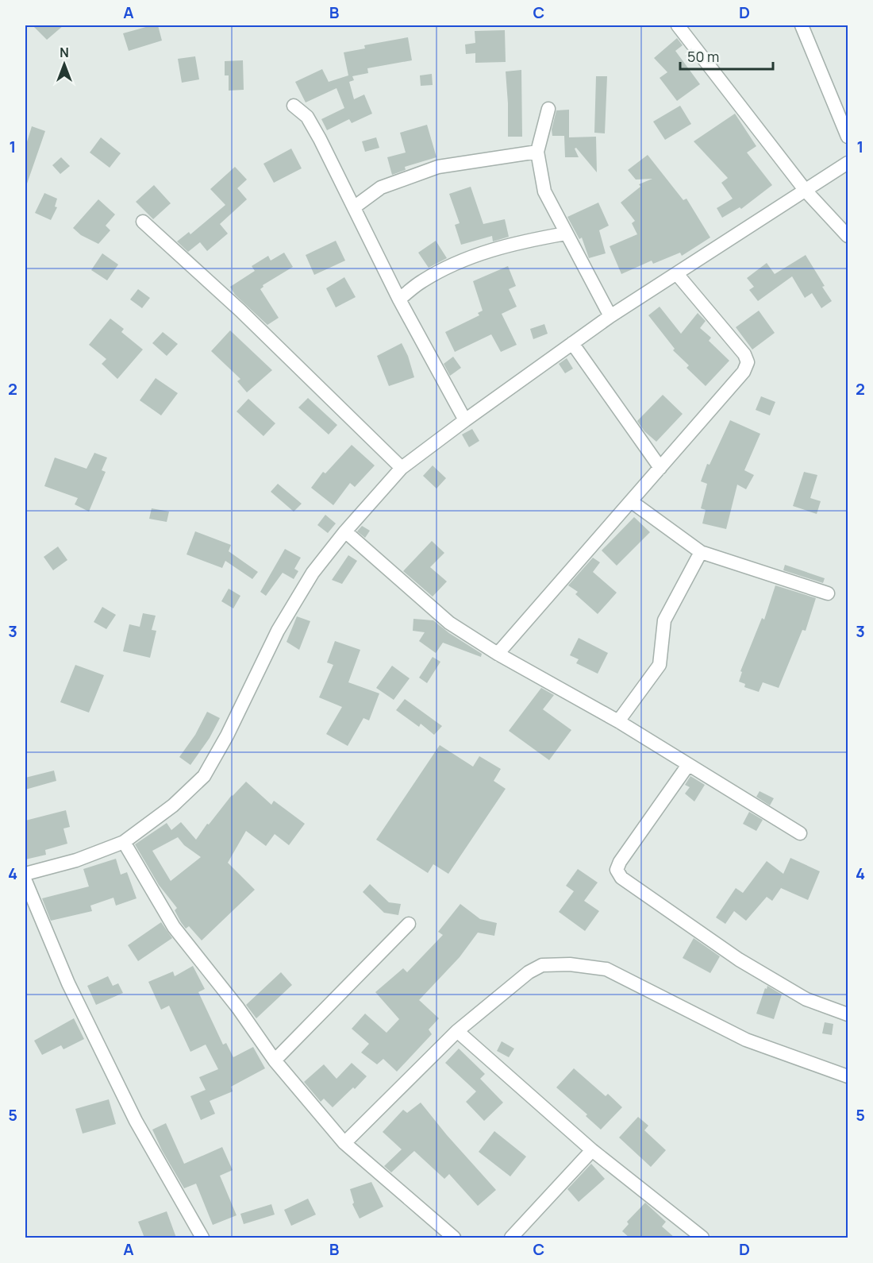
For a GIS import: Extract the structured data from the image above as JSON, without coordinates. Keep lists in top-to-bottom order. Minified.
{"scale_bar":"50 m","north":"top","grid":{"columns":["A","B","C","D"],"rows":["1","2","3","4","5"]}}
